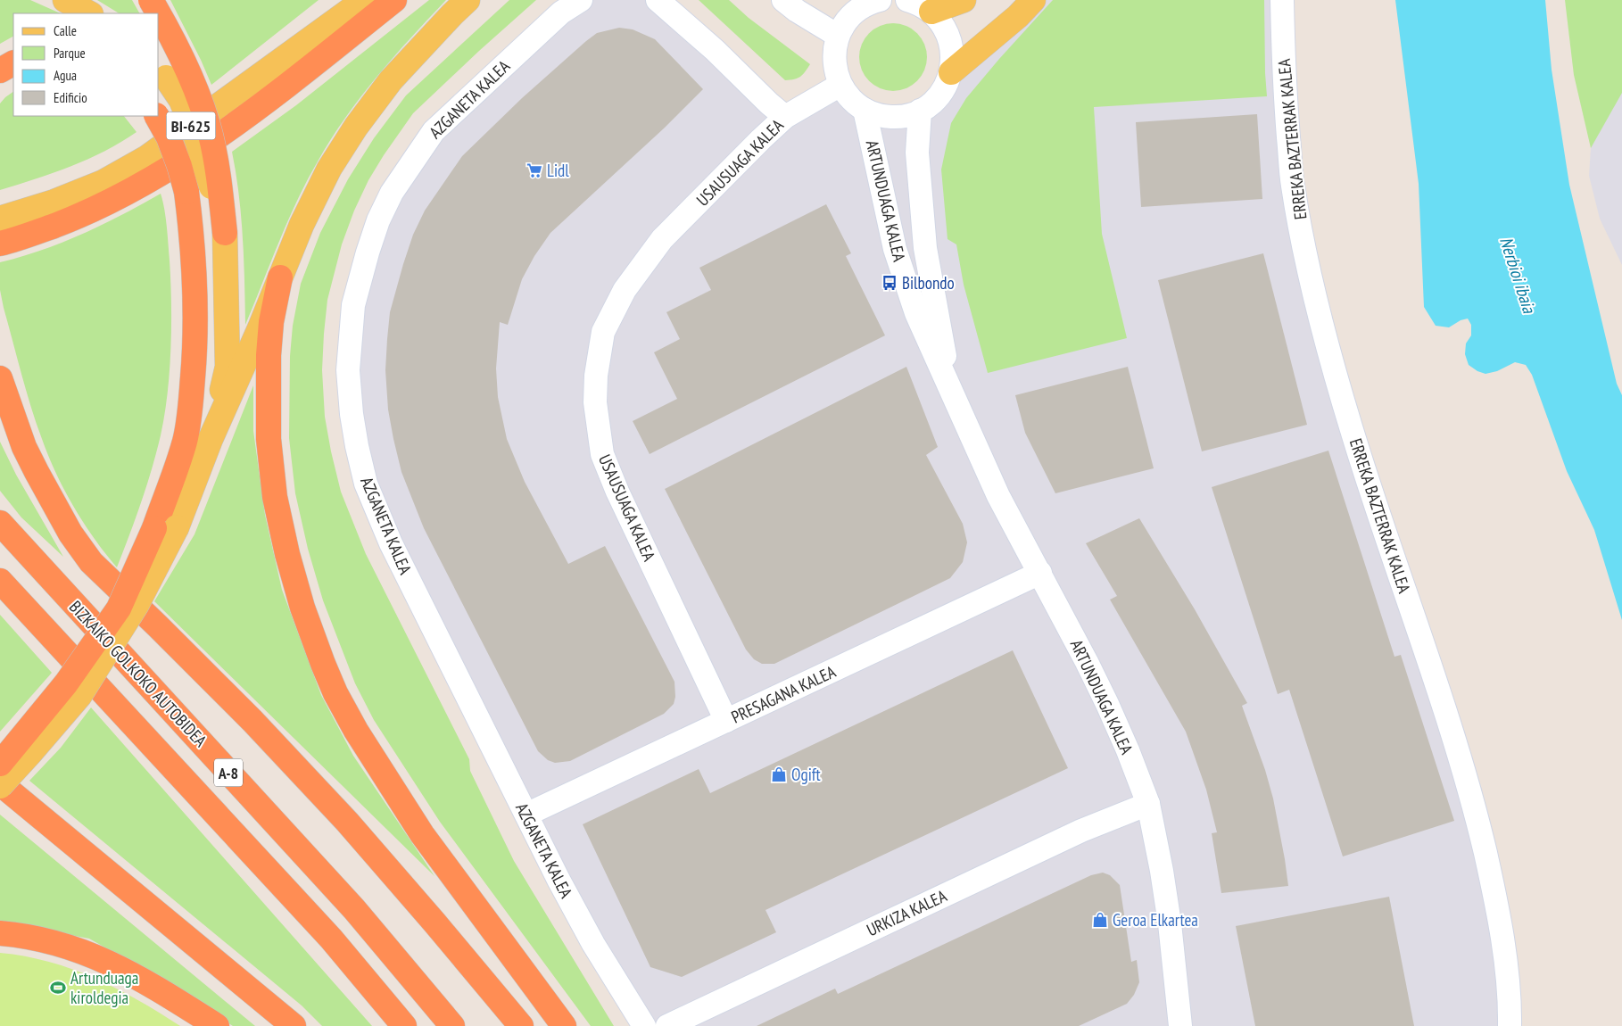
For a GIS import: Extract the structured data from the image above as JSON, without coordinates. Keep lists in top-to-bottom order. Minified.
{"streets":{"highway":["BIZKAIKO GOLKOKO AUTOBIDEA","A-8"],"main road":["BI-625"],"street":["AZGANETA KALEA","ERREKA BAZTERRAK KALEA","USAUSUAGA KALEA","ARTUNDUAGA KALEA","PRESAGANA KALEA","URKIZA KALEA"]},"crossings":[["AZGANETA KALEA","PRESAGANA KALEA"],["USAUSUAGA KALEA","ARTUNDUAGA KALEA"],["USAUSUAGA KALEA","PRESAGANA KALEA"],["ARTUNDUAGA KALEA","PRESAGANA KALEA"],["ARTUNDUAGA KALEA","URKIZA KALEA"]],"water":["Nerbioi ibaia"],"places":{"supermarket":["Lidl"],"bus stop":["Bilbondo"],"shop":["Ogift","Geroa Elkartea"],"sports":["Artunduaga kiroldegia"]},"legend":["Calle","Parque","Agua","Edificio"]}
